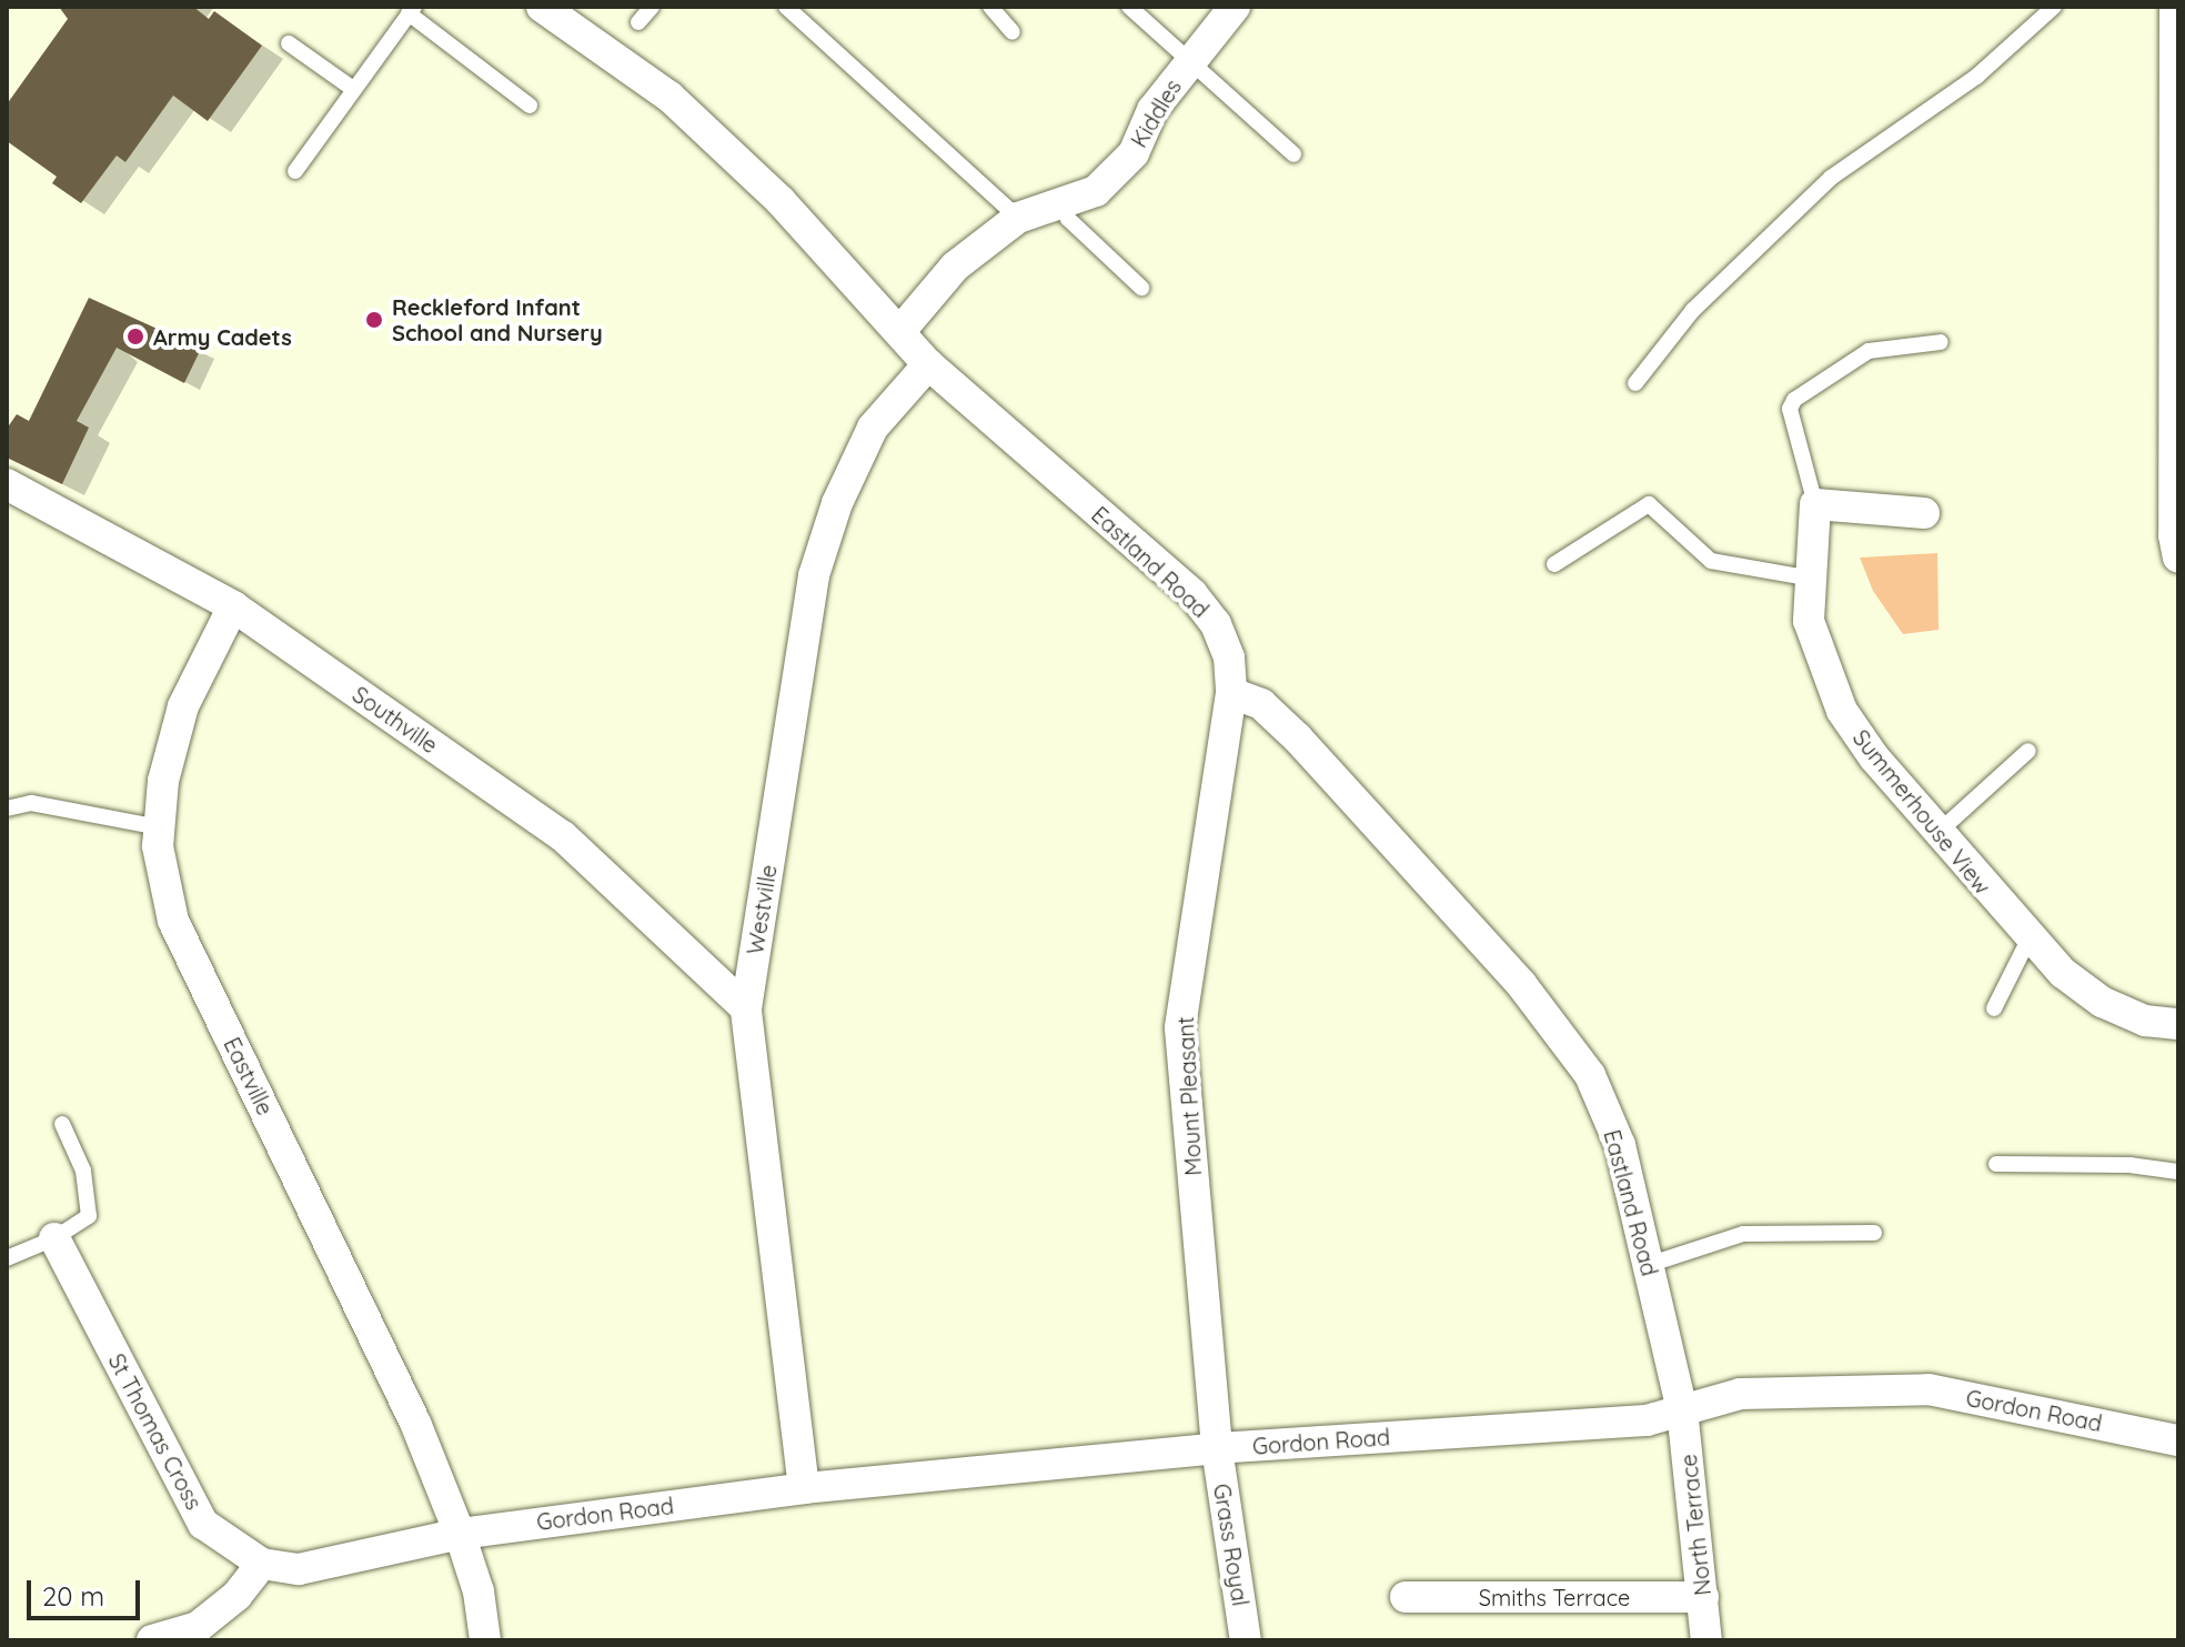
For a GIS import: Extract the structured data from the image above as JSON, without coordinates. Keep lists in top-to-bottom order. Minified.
{"streets":{"street":["Kiddles","Eastland Road","Southville","Summerhouse View","Westville","Eastville","Mount Pleasant","Gordon Road","St Thomas Cross","North Terrace","Grass Royal","Smiths Terrace"]},"crossings":[["Kiddles","Eastland Road"],["Eastland Road","Westville"],["Eastland Road","Mount Pleasant"],["Eastland Road","Gordon Road"],["Eastland Road","North Terrace"],["Southville","Westville"],["Southville","Eastville"],["Westville","Gordon Road"],["Eastville","Gordon Road"],["Eastville","St Thomas Cross"],["Mount Pleasant","Gordon Road"],["Mount Pleasant","Grass Royal"],["Gordon Road","St Thomas Cross"],["Gordon Road","North Terrace"],["Gordon Road","Grass Royal"],["North Terrace","Smiths Terrace"]],"places":["Reckleford Infant School and Nursery","Army Cadets"],"scale_bar":"20 m"}
